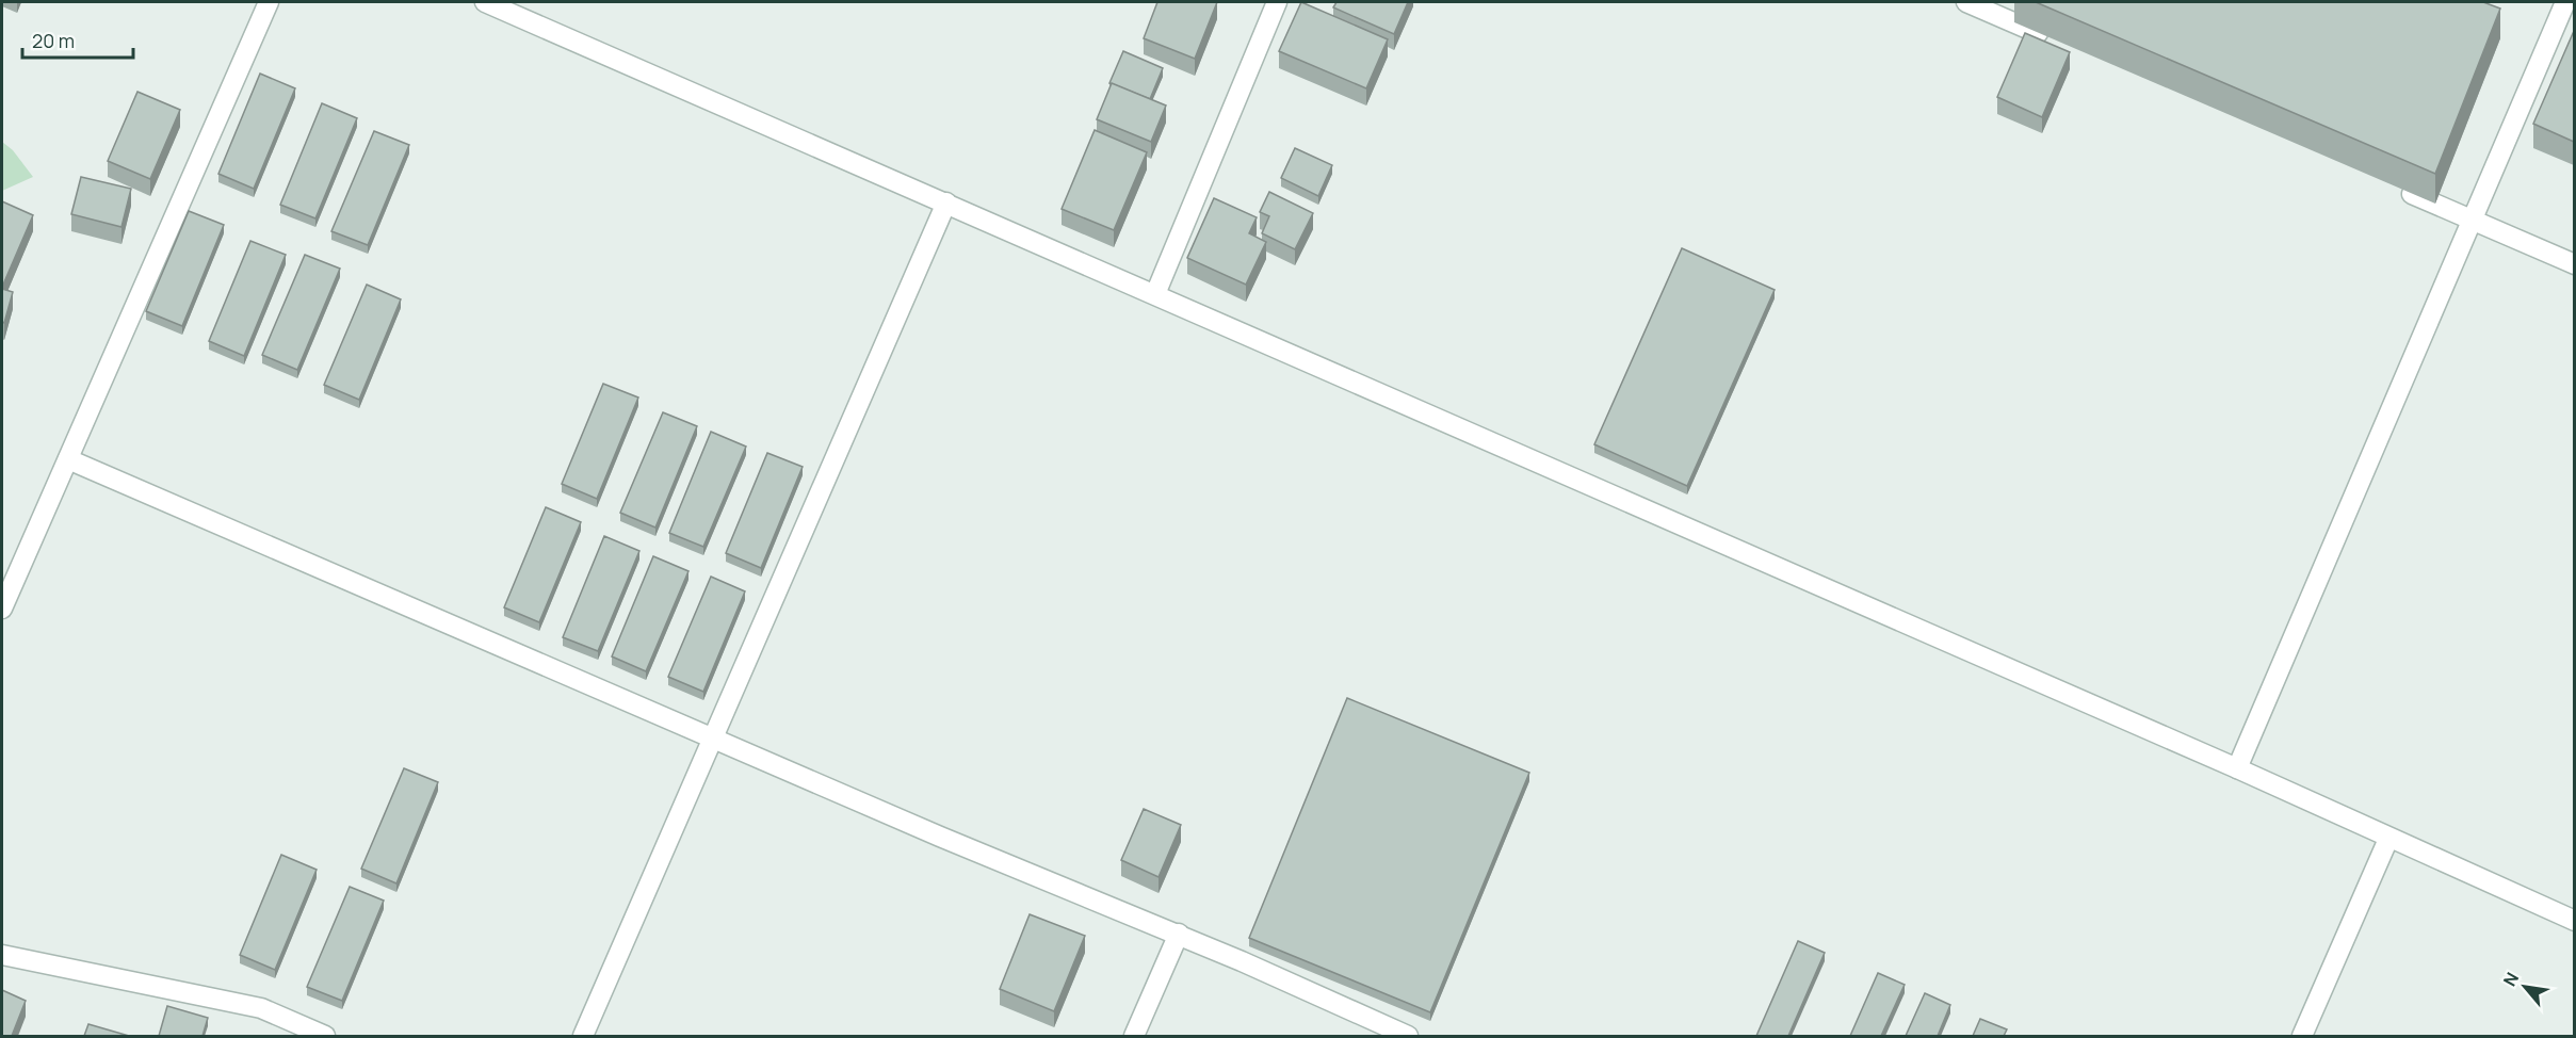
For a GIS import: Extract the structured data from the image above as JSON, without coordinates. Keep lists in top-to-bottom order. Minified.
{"scale_bar":"20 m","north":"top left"}
